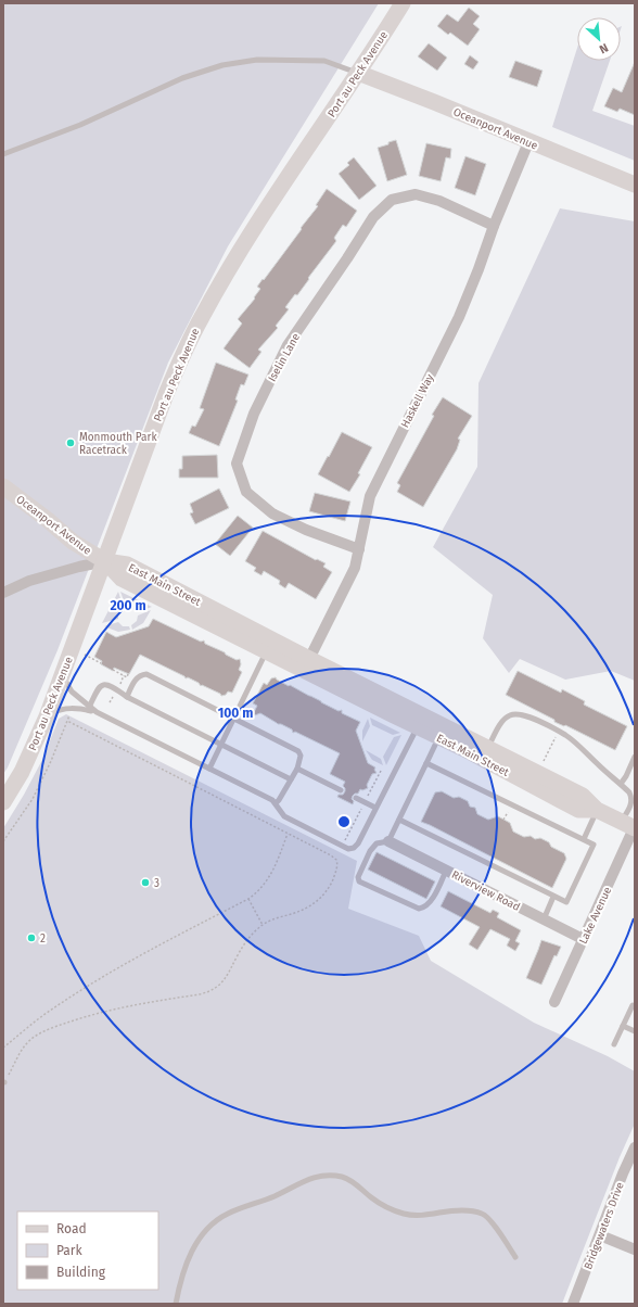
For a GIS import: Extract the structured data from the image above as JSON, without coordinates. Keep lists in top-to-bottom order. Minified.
{"streets":{"main road":["Port au Peck Avenue","Oceanport Avenue","East Main Street"],"street":["Iselin Lane","Haskell Way","Riverview Road","Lake Avenue","Bridgewaters Drive"]},"crossings":[["Port au Peck Avenue","Oceanport Avenue"],["Port au Peck Avenue","East Main Street"],["Oceanport Avenue","Haskell Way"],["Oceanport Avenue","East Main Street"],["Iselin Lane","Haskell Way"],["Haskell Way","East Main Street"],["East Main Street","Lake Avenue"],["Riverview Road","Lake Avenue"]],"places":["Monmouth Park Racetrack","3","2"],"legend":["Road","Park","Building"],"north":"bottom right","rings":["200 m","100 m"]}
